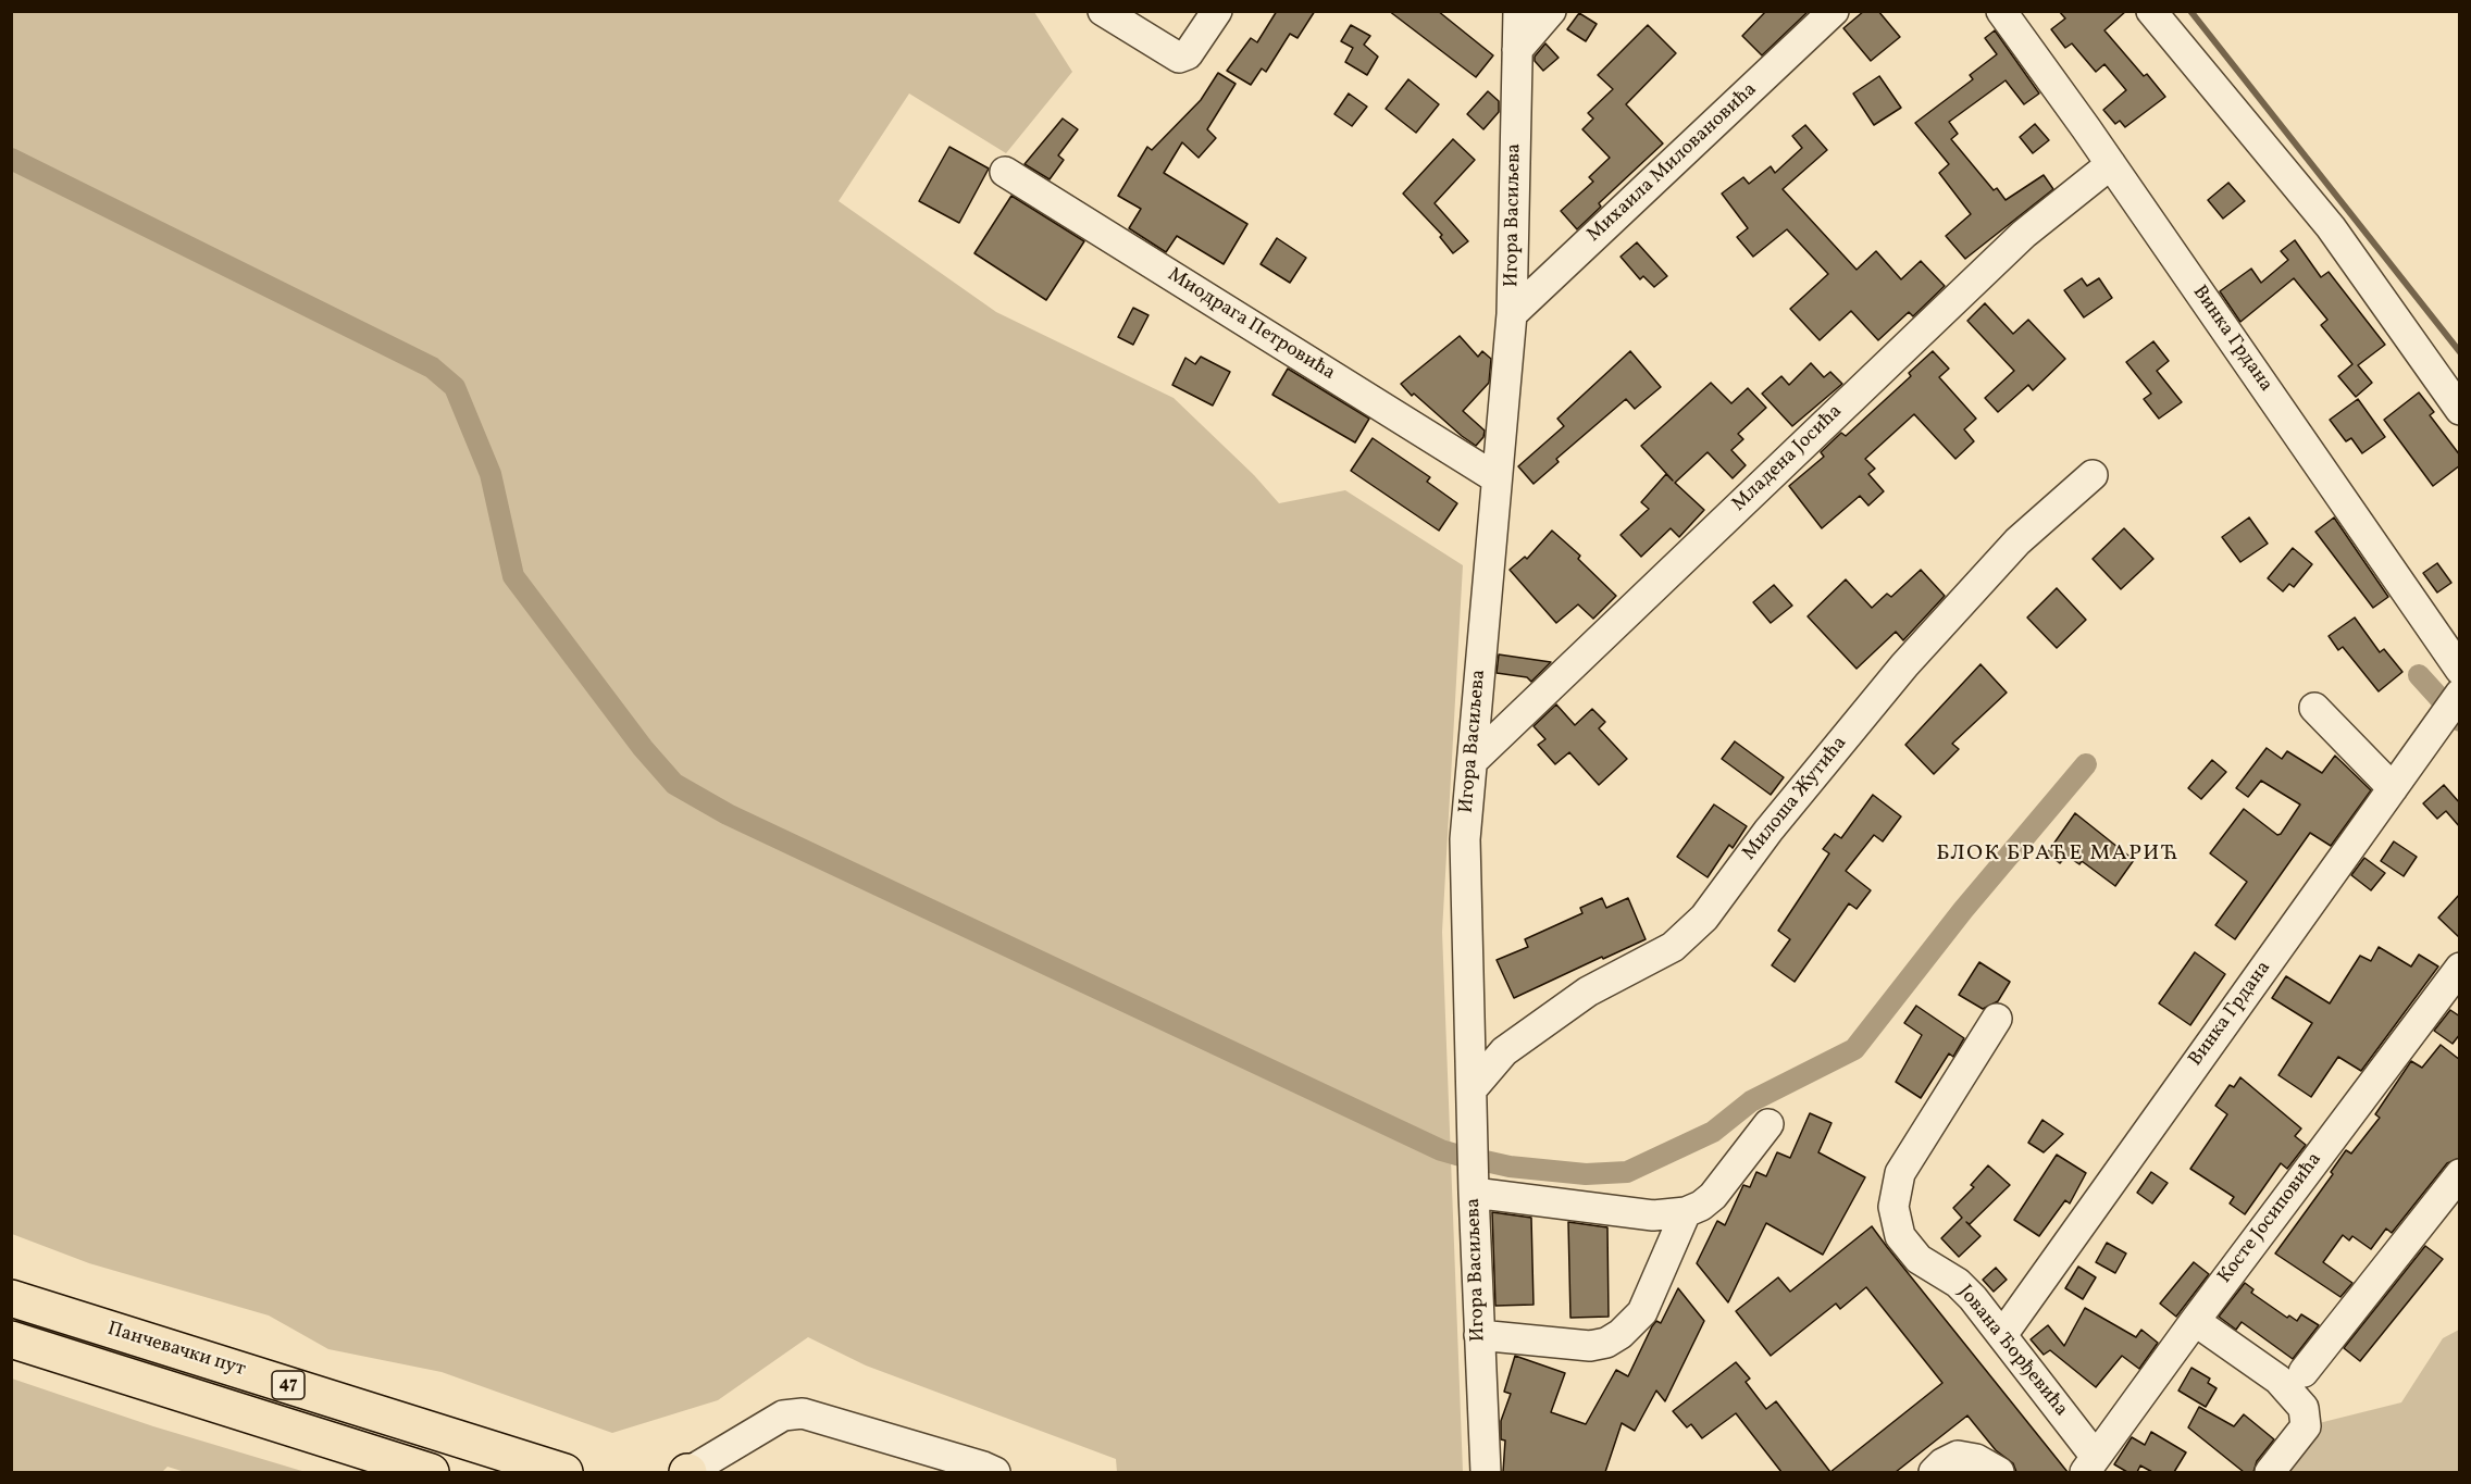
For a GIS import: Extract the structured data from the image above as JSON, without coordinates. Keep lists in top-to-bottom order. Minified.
{"streets":{"main road":["Панчевачки пут","47"],"street":["Михаила Миловановића","Игора Васиљева","Миодрага Петровића","Винка Грдана","Младена Јосића","Милоша Жутића","Косте Јосиповића","Јована Ђорђевића"]},"crossings":[["Михаила Миловановића","Игора Васиљева"],["Игора Васиљева","Миодрага Петровића"],["Игора Васиљева","Младена Јосића"],["Игора Васиљева","Милоша Жутића"],["Винка Грдана","Младена Јосића"],["Винка Грдана","Јована Ђорђевића"],["Косте Јосиповића","Јована Ђорђевића"]],"districts":["БЛОК БРАЋЕ МАРИЋ"]}
